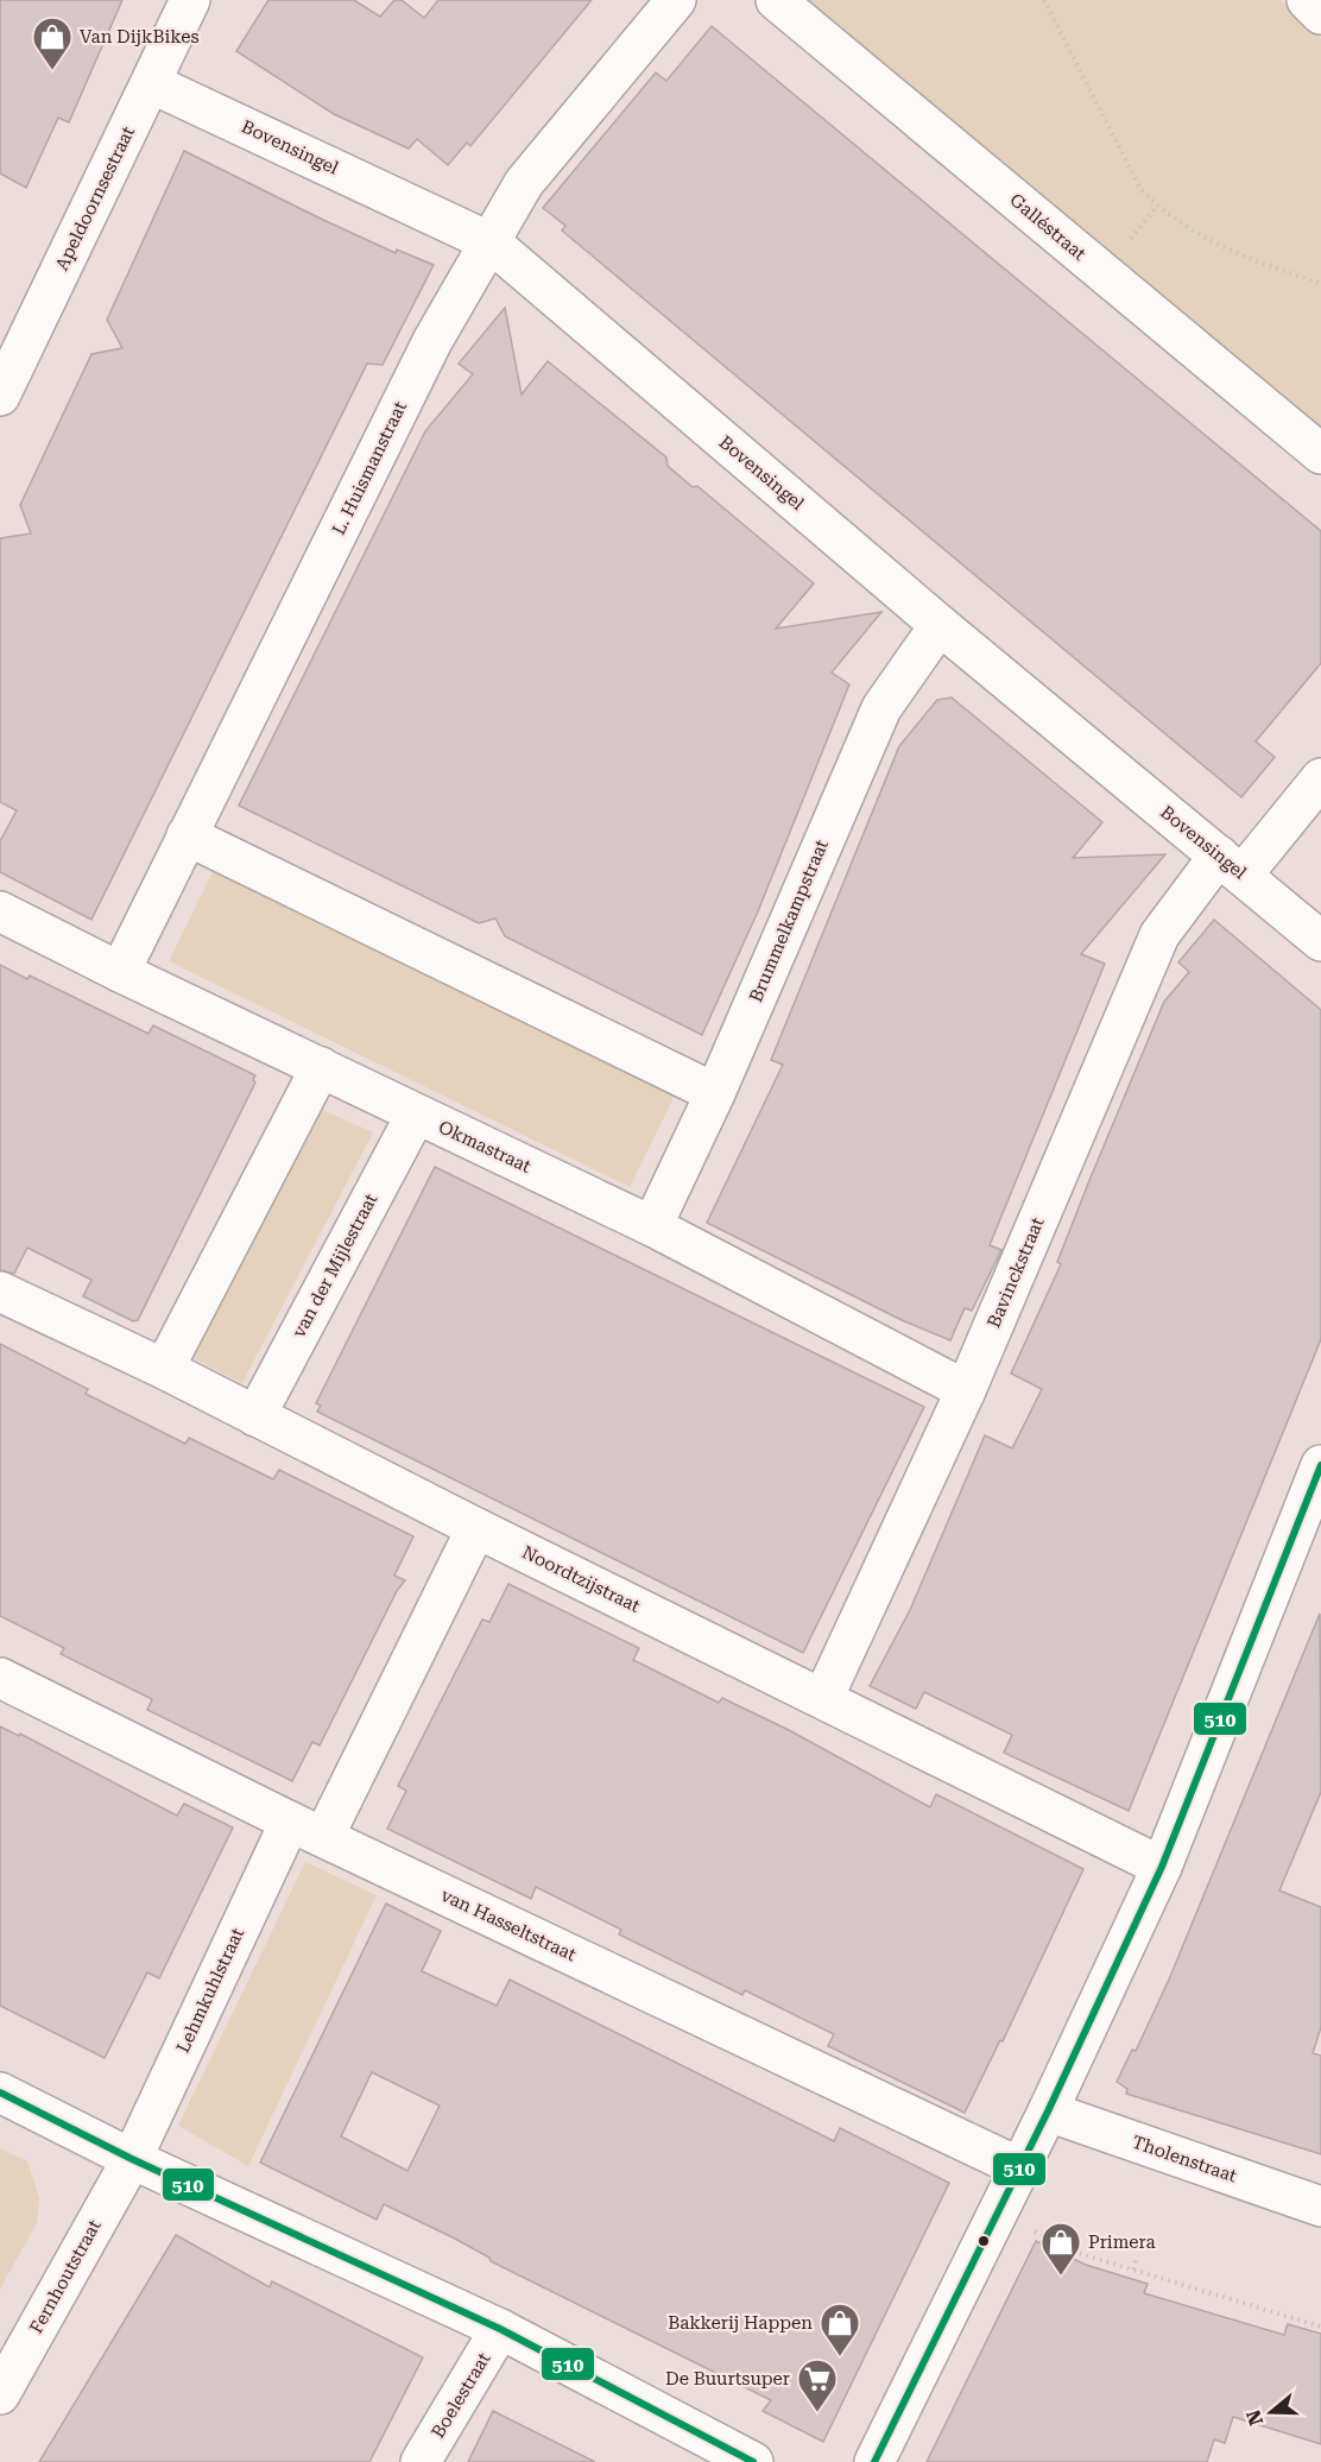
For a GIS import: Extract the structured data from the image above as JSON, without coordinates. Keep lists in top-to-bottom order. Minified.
{"streets":{"street":["Bovensingel","Apeldoornsestraat","Galléstraat","L. Huismanstraat","Brummelkampstraat","Okmastraat","van der Mijlestraat","Bavinckstraat","Noordtzijstraat","van Hasseltstraat","Lehmkuhlstraat","Tholenstraat","Fernhoutstraat","Boelestraat"]},"crossings":[["Bovensingel","Apeldoornsestraat"],["Bovensingel","L. Huismanstraat"],["Bovensingel","Brummelkampstraat"],["Bovensingel","Bavinckstraat"],["L. Huismanstraat","Okmastraat"],["Brummelkampstraat","Okmastraat"],["Okmastraat","van der Mijlestraat"],["Okmastraat","Bavinckstraat"],["van der Mijlestraat","Noordtzijstraat"],["Bavinckstraat","Noordtzijstraat"],["Noordtzijstraat","Lehmkuhlstraat"],["van Hasseltstraat","Lehmkuhlstraat"],["Lehmkuhlstraat","Fernhoutstraat"]],"places":{"shop":["Van DijkBikes","Primera","Bakkerij Happen"],"supermarket":["De Buurtsuper"]},"lines":["transit line 510"],"north":"left"}
